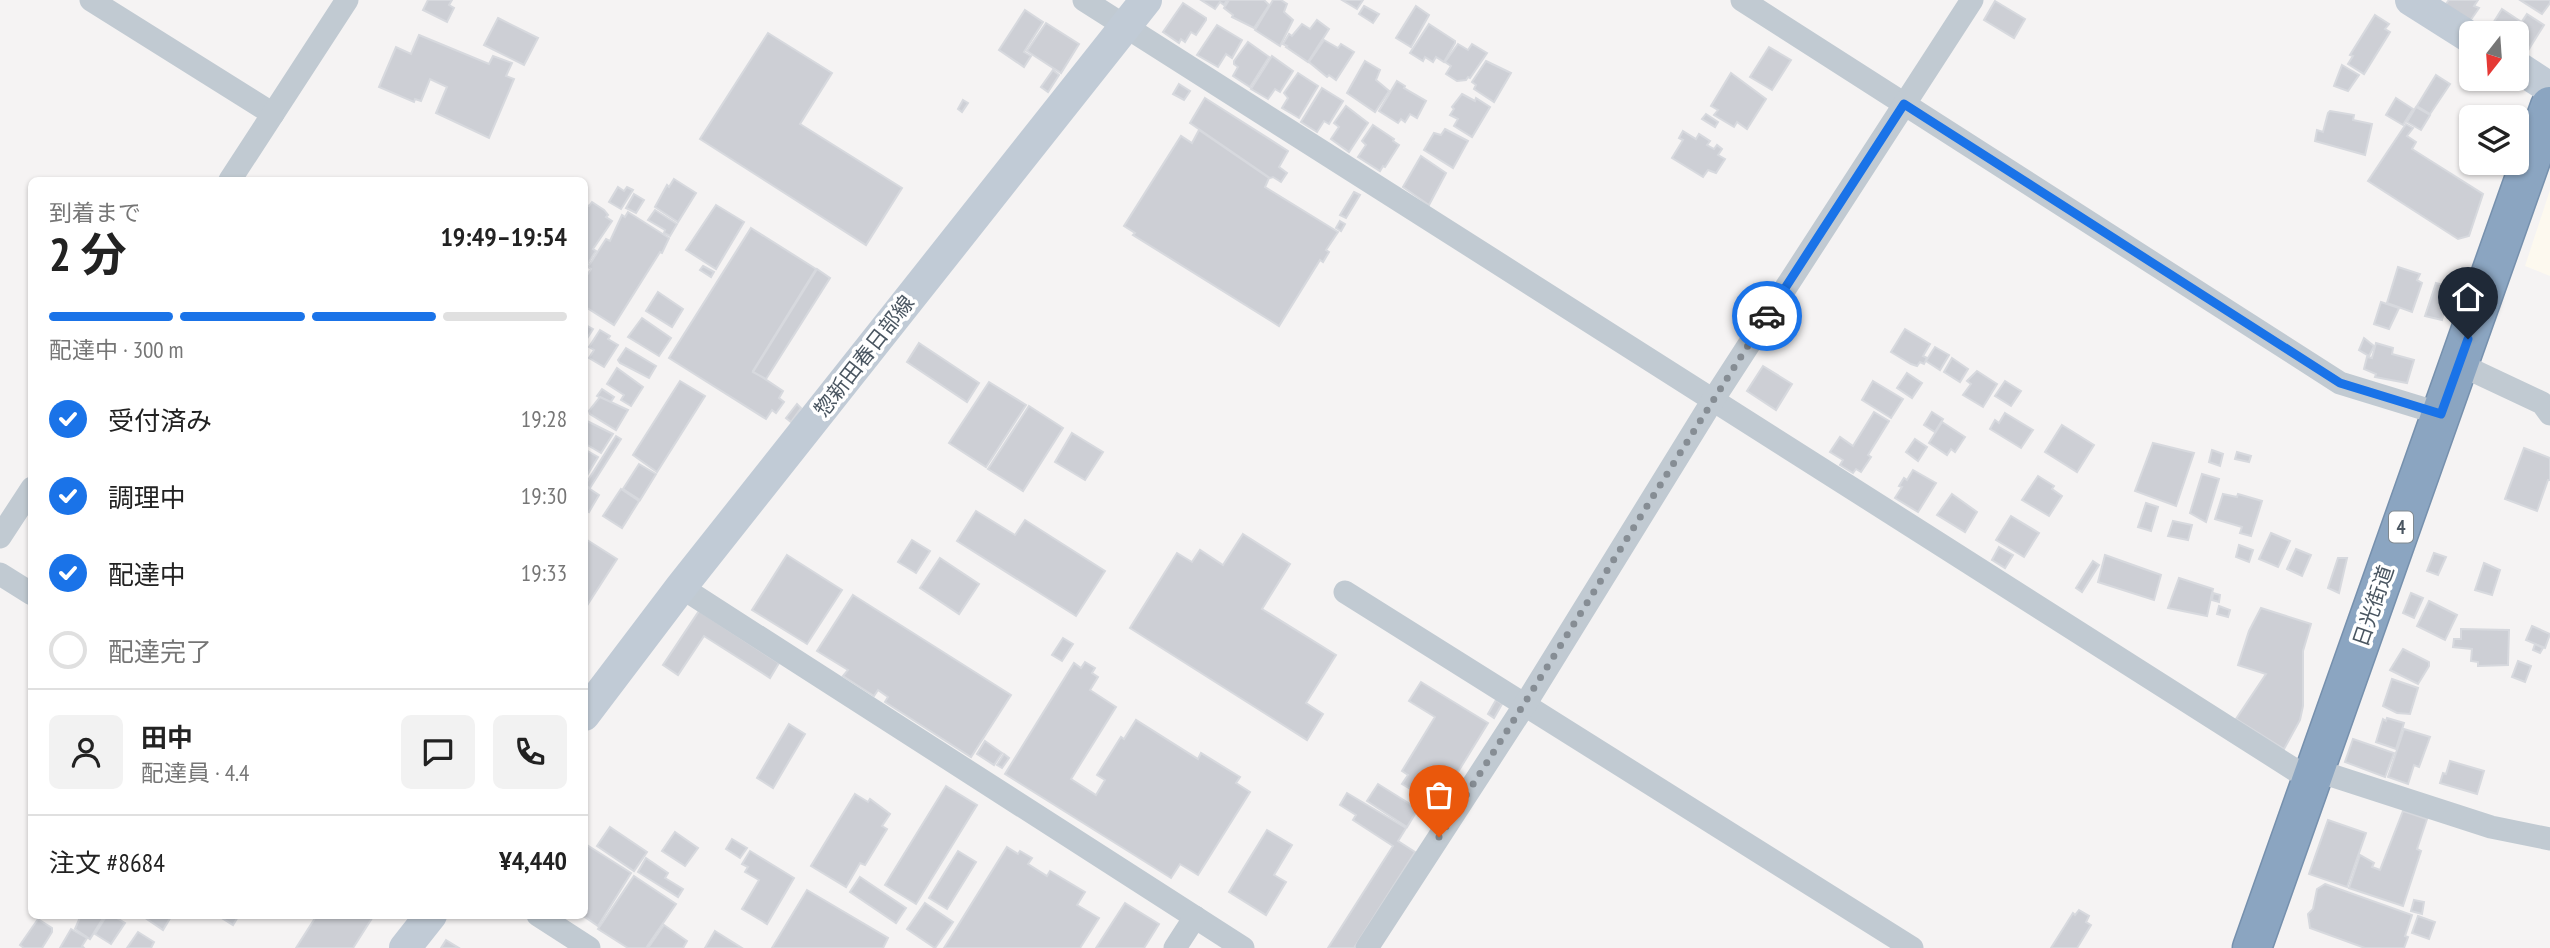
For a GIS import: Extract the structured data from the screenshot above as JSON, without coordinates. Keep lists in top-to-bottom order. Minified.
{"streets":{"highway":["4","日光街道"],"main road":["惣新田春日部線"]},"north":"bottom","page":{"heading":["2 分","到着まで","19:49–19:54"],"panel":["田中","配達員 · 4.4","注文 #8684","¥4,440"],"bar":"配達中 · 300 m","list":[["受付済み","19:28"],["調理中","19:30"],["配達中","19:33"],"配達完了"]}}
